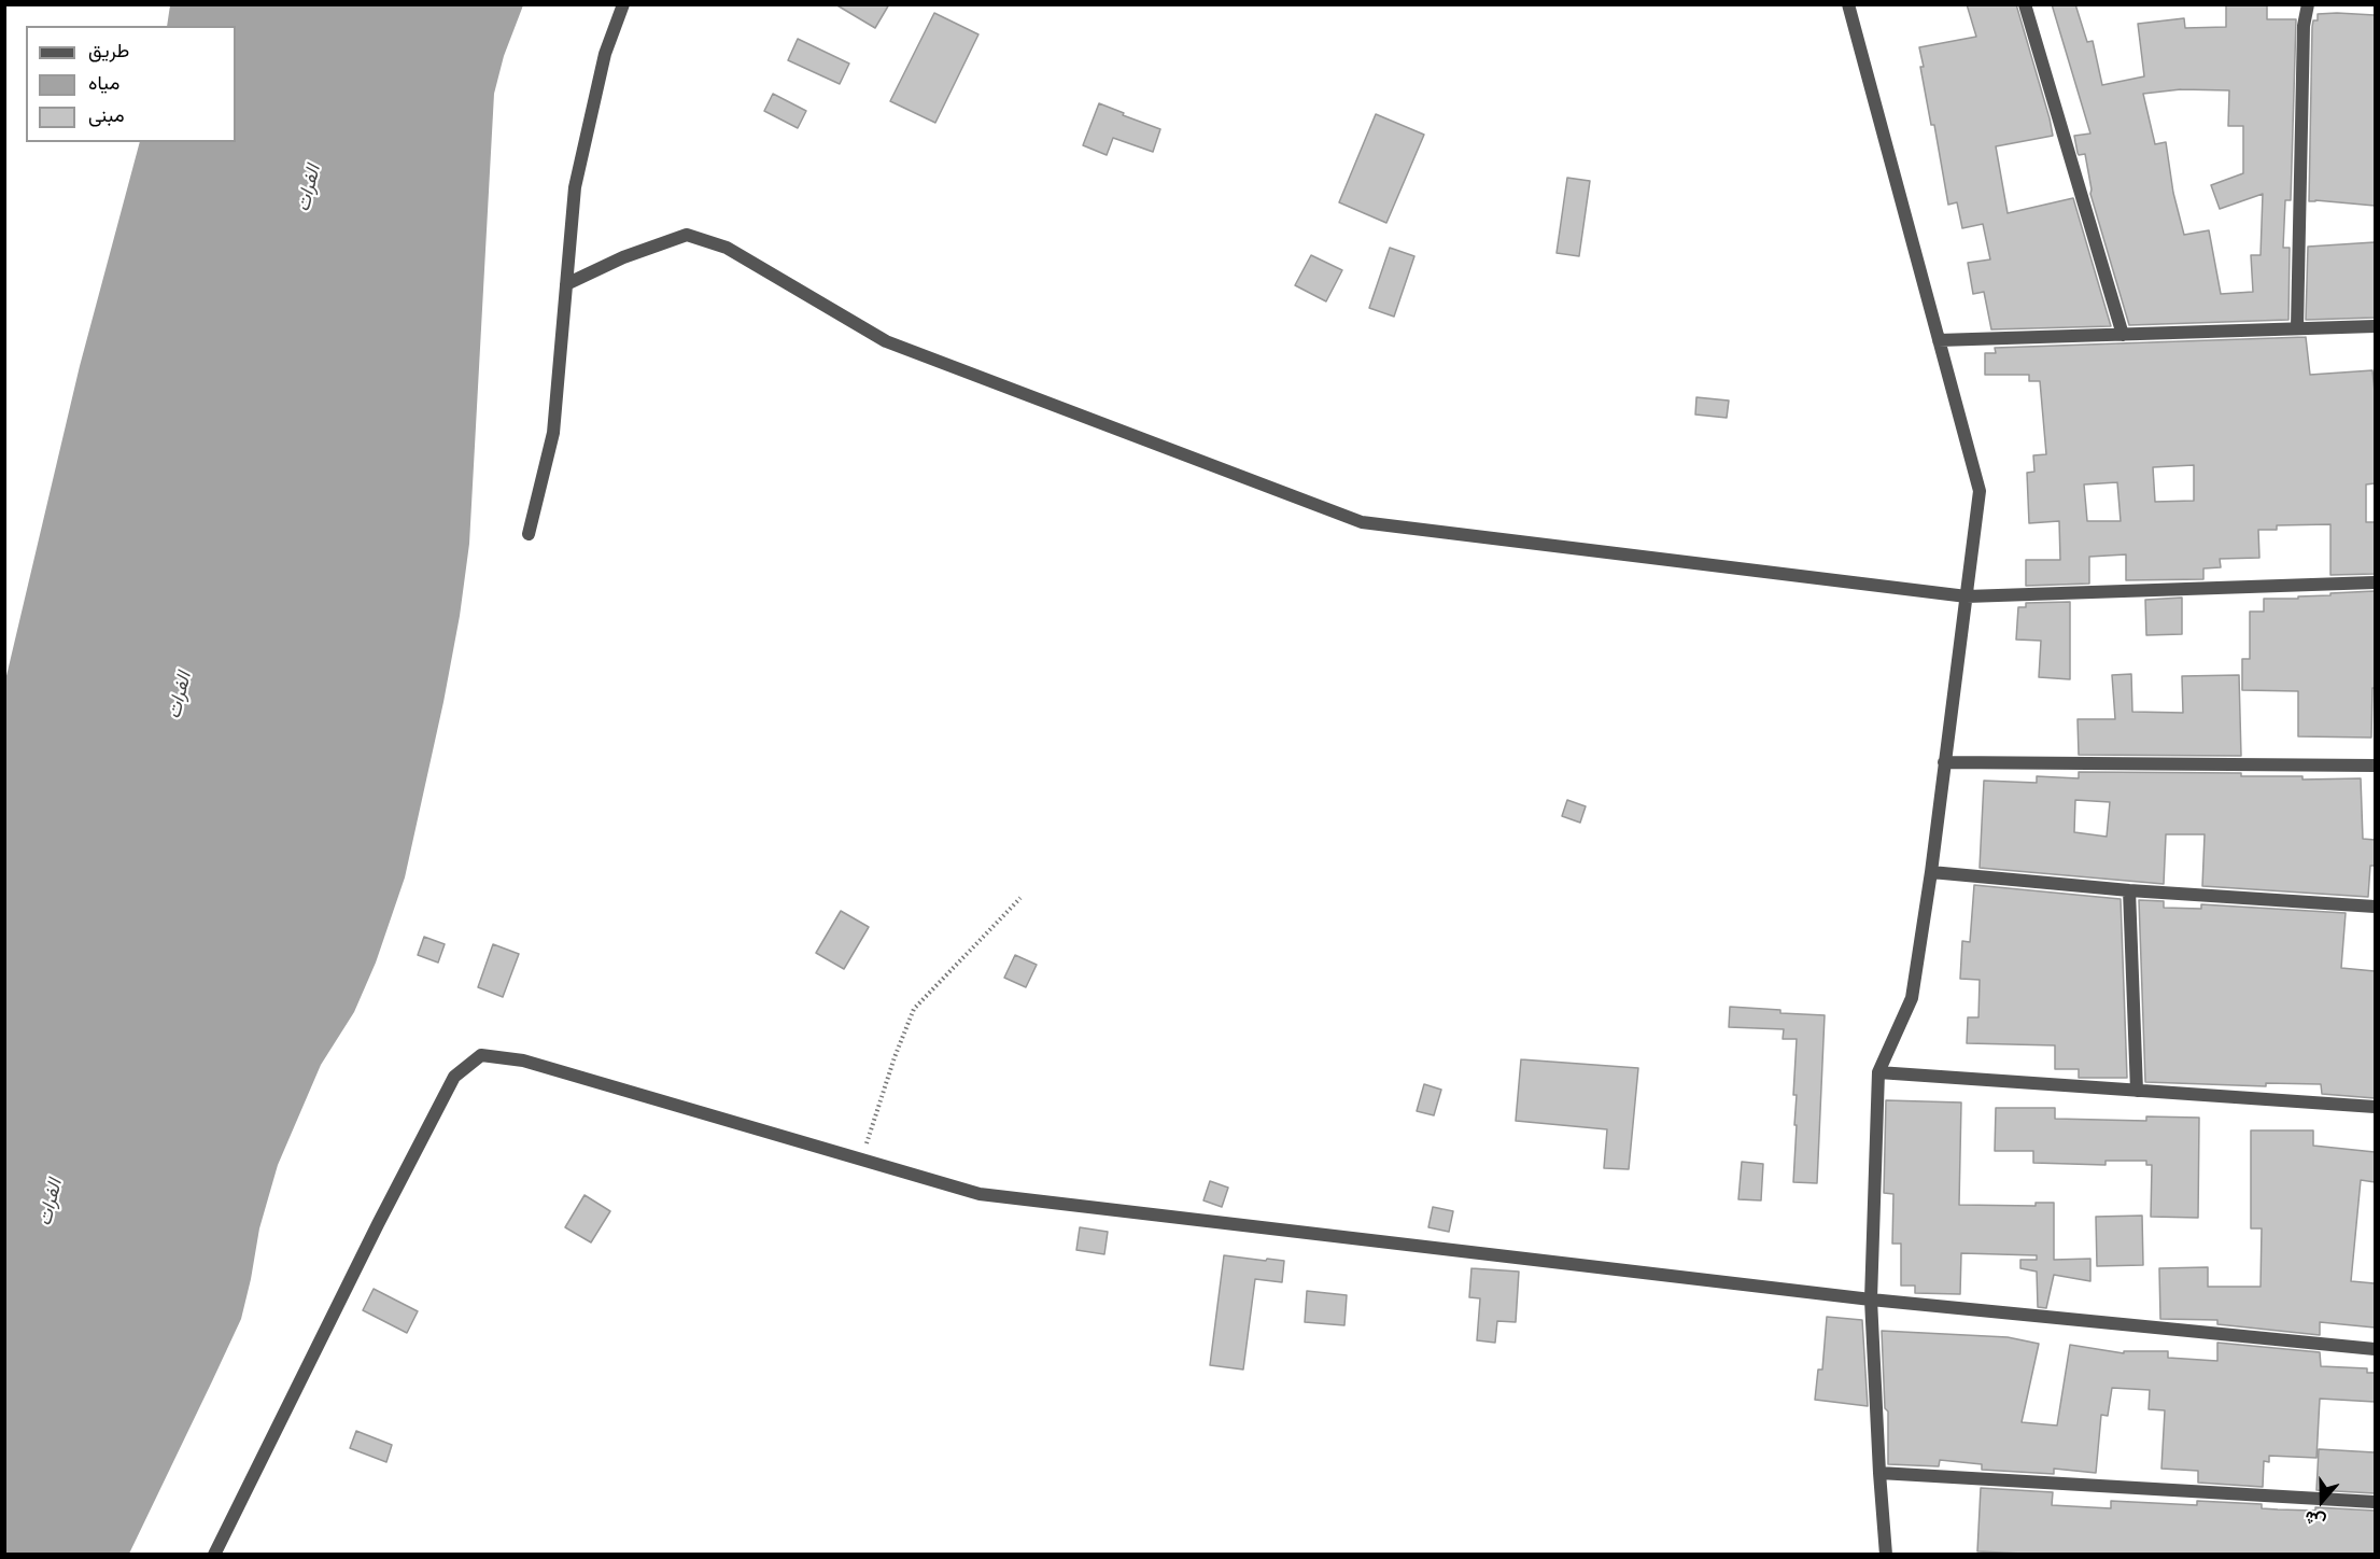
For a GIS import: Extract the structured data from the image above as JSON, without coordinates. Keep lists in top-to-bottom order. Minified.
{"water":["الفرات"],"legend":["طريق","مياه","مبنى"],"north":"bottom"}
